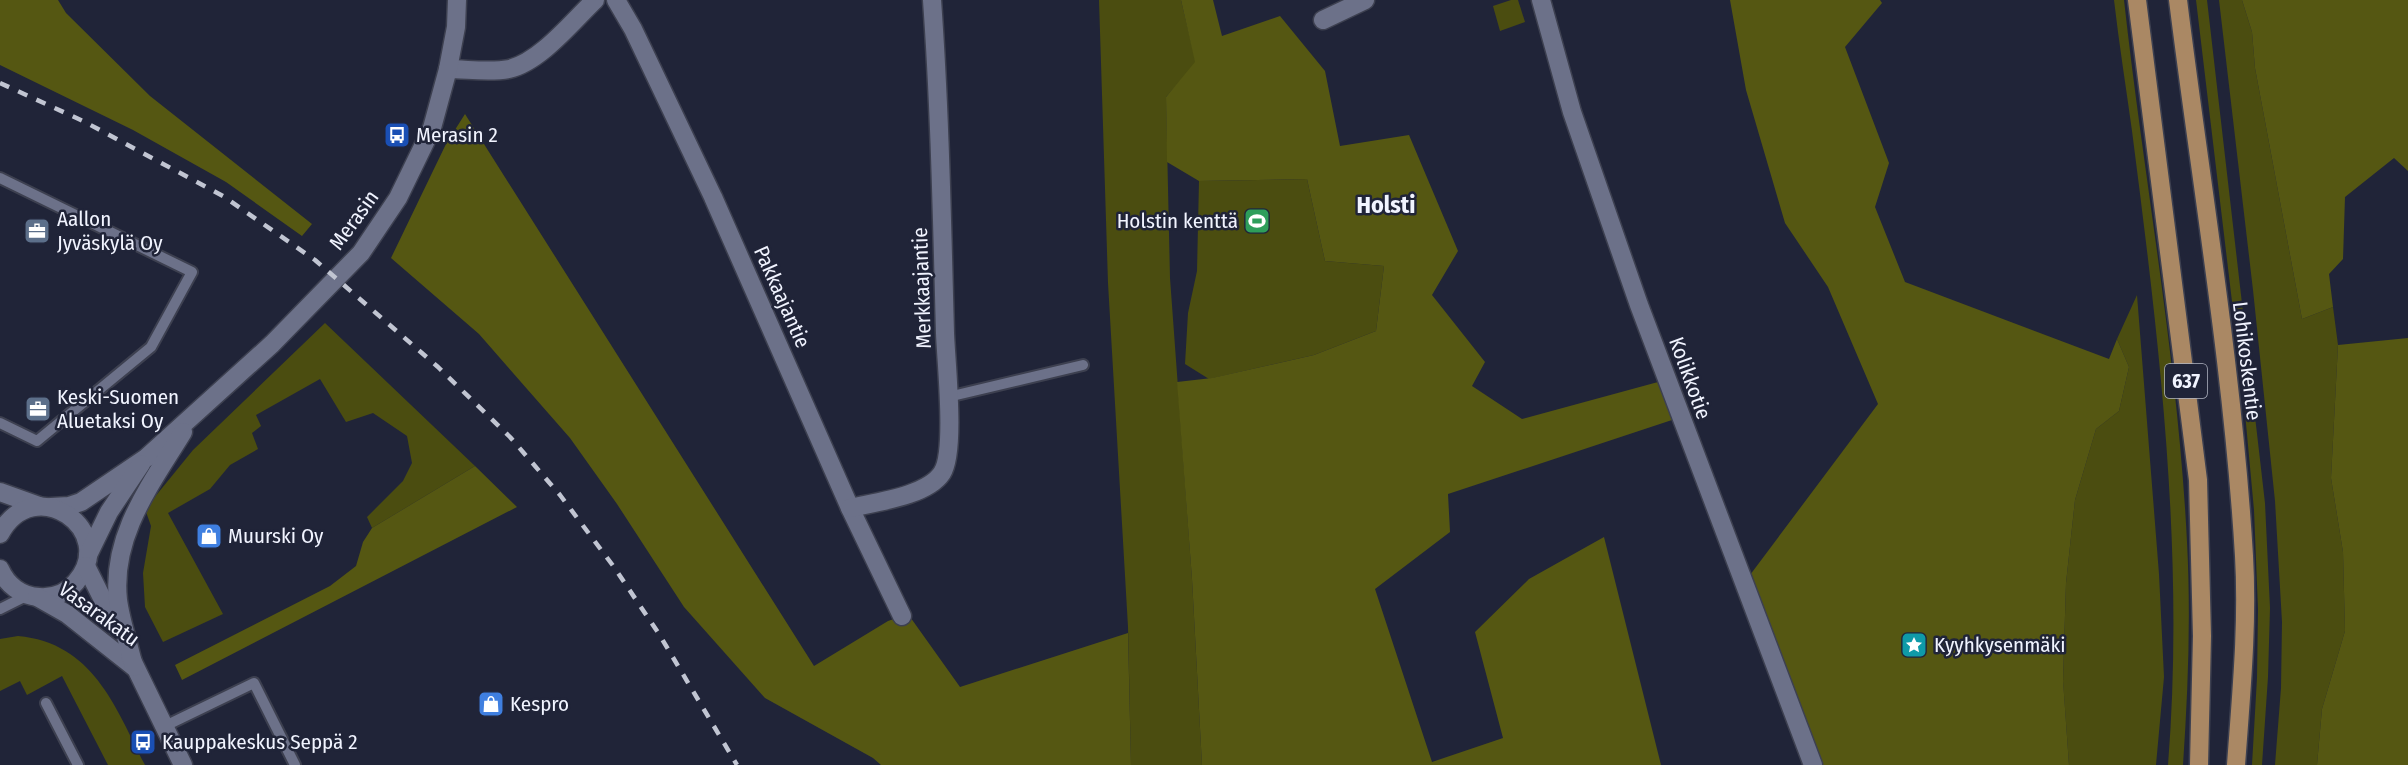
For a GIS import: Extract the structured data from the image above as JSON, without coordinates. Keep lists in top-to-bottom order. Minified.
{"streets":{"main road":["Lohikoskentie","637"],"street":["Merasin","Merkkaajantie","Pakkaajantie","Kolikkotie","Vasarakatu"]},"crossings":[["Merasin","Vasarakatu"],["Merkkaajantie","Pakkaajantie"]],"districts":["Holsti"],"places":{"bus stop":["Merasin 2","Kauppakeskus Seppä 2"],"sports":["Holstin kenttä"],"office":["Aallon Jyväskylä Oy","Keski-Suomen Aluetaksi Oy"],"shop":["Muurski Oy","Kespro"],"place":["Kyyhkysenmäki"]}}
